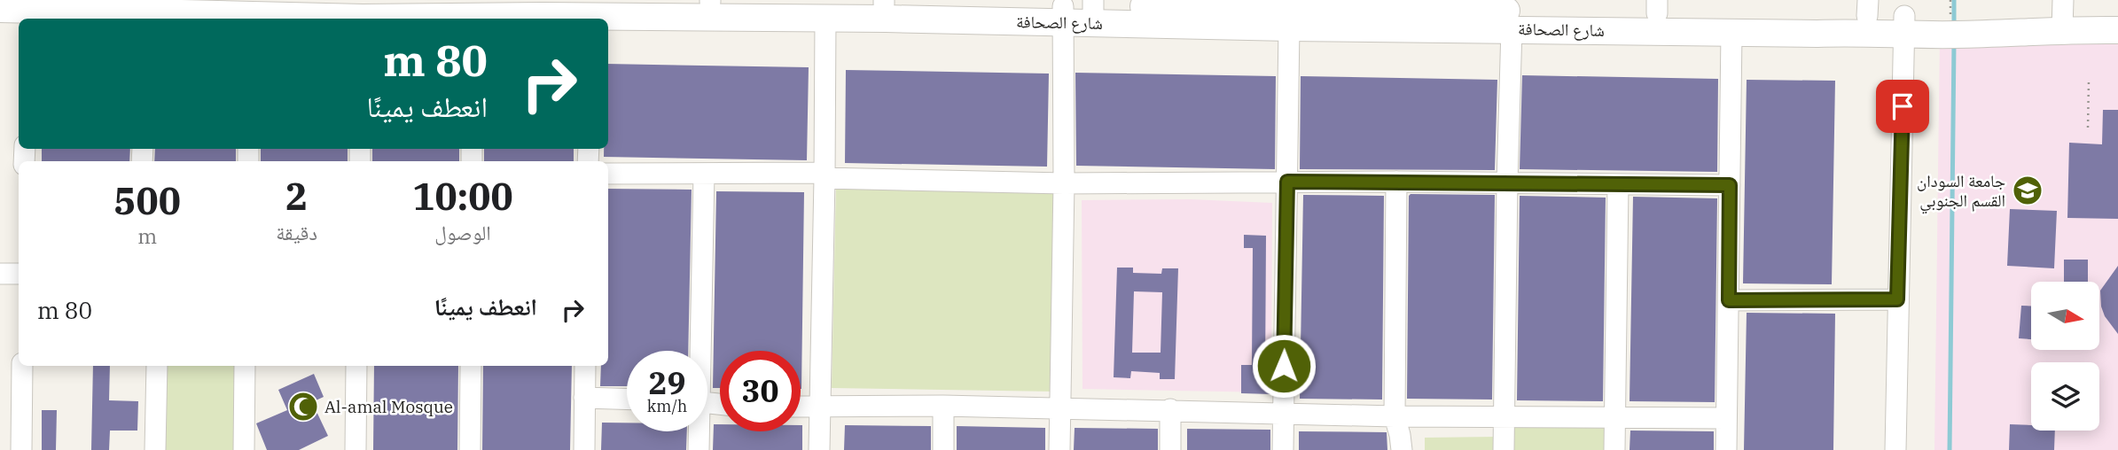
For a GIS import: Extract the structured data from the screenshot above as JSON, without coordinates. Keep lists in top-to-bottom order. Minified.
{"streets":{"main road":["شارع الصحافة"]},"places":{"school or university":["جامعة السودان القسم الجنوبي"],"mosque":["Al-amal Mosque"]},"north":"right","page":{"turn":["80 m","انعطف يمينًا"],"eta":["10:00","الوصول","2","دقيقة","500","m"],"list":[{"name":"انعطف يمينًا","value":"80 m"}],"speed":"29 km/h","limit":"30"}}
